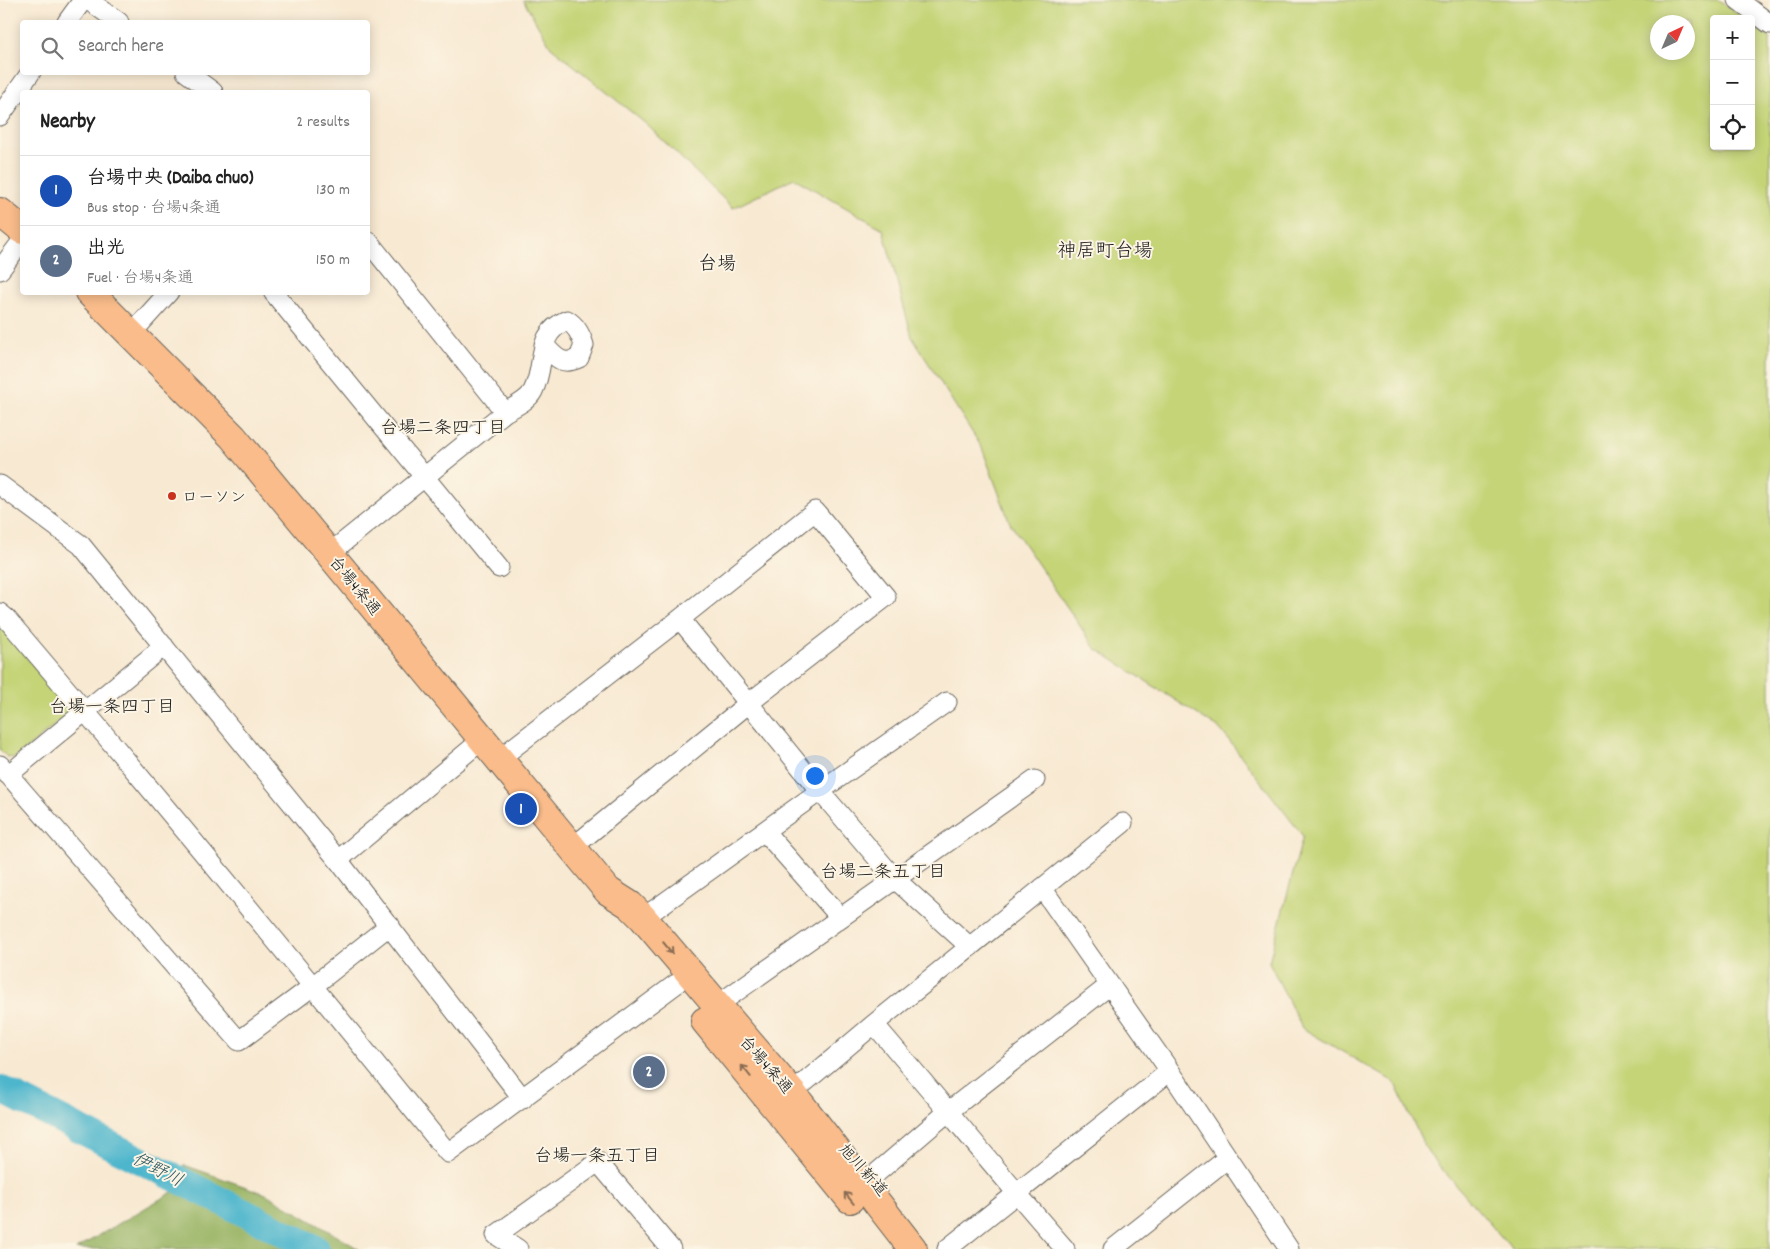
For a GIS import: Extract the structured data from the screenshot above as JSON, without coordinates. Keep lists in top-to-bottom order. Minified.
{"streets":{"highway":["台場4条通","旭川新道"]},"crossings":[["台場4条通","旭川新道"]],"districts":["神居町台場","台場","台場二条四丁目","台場一条四丁目","台場二条五丁目","台場一条五丁目"],"water":["伊野川"],"places":["ローソン"],"north":"top right","page":{"map_buttons":["+","−"],"search":"Search here","heading":["Nearby","2 results"],"list":[{"mark":"1","name":"台場中央 (Daiba chuo)","note":"Bus stop · 台場4条通","value":"130 m"},{"mark":"2","name":"出光","note":"Fuel · 台場4条通","value":"150 m"}],"pins":["1","2"]}}
